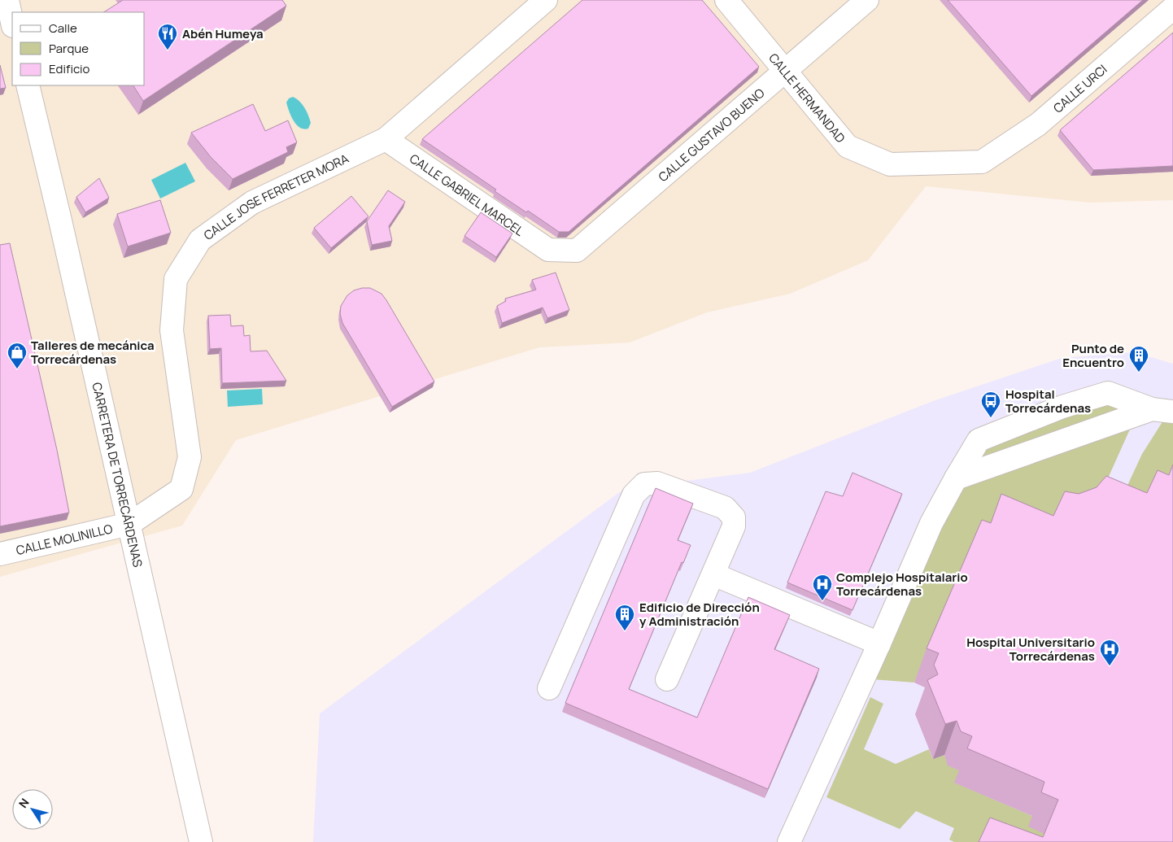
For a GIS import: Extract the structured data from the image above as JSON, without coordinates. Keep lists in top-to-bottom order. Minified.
{"streets":{"street":["CALLE URCI","CALLE HERMANDAD","CALLE GUSTAVO BUENO","CALLE GABRIEL MARCEL","CALLE JOSE FERRETER MORA","CARRETERA DE TORRECÁRDENAS","CALLE MOLINILLO"]},"crossings":[["CALLE URCI","CALLE HERMANDAD"],["CALLE HERMANDAD","CALLE GUSTAVO BUENO"],["CALLE GUSTAVO BUENO","CALLE GABRIEL MARCEL"],["CALLE GABRIEL MARCEL","CALLE JOSE FERRETER MORA"],["CALLE JOSE FERRETER MORA","CARRETERA DE TORRECÁRDENAS"],["CALLE JOSE FERRETER MORA","CALLE MOLINILLO"],["CARRETERA DE TORRECÁRDENAS","CALLE MOLINILLO"]],"places":{"restaurant":["Abén Humeya"],"shop":["Talleres de mecánica Torrecárdenas"],"building":["Punto de Encuentro","Edificio de Dirección y Administración"],"bus stop":["Hospital Torrecárdenas"],"hospital":["Complejo Hospitalario Torrecárdenas","Hospital Universitario Torrecárdenas"]},"legend":["Calle","Parque","Edificio"],"north":"top left"}
